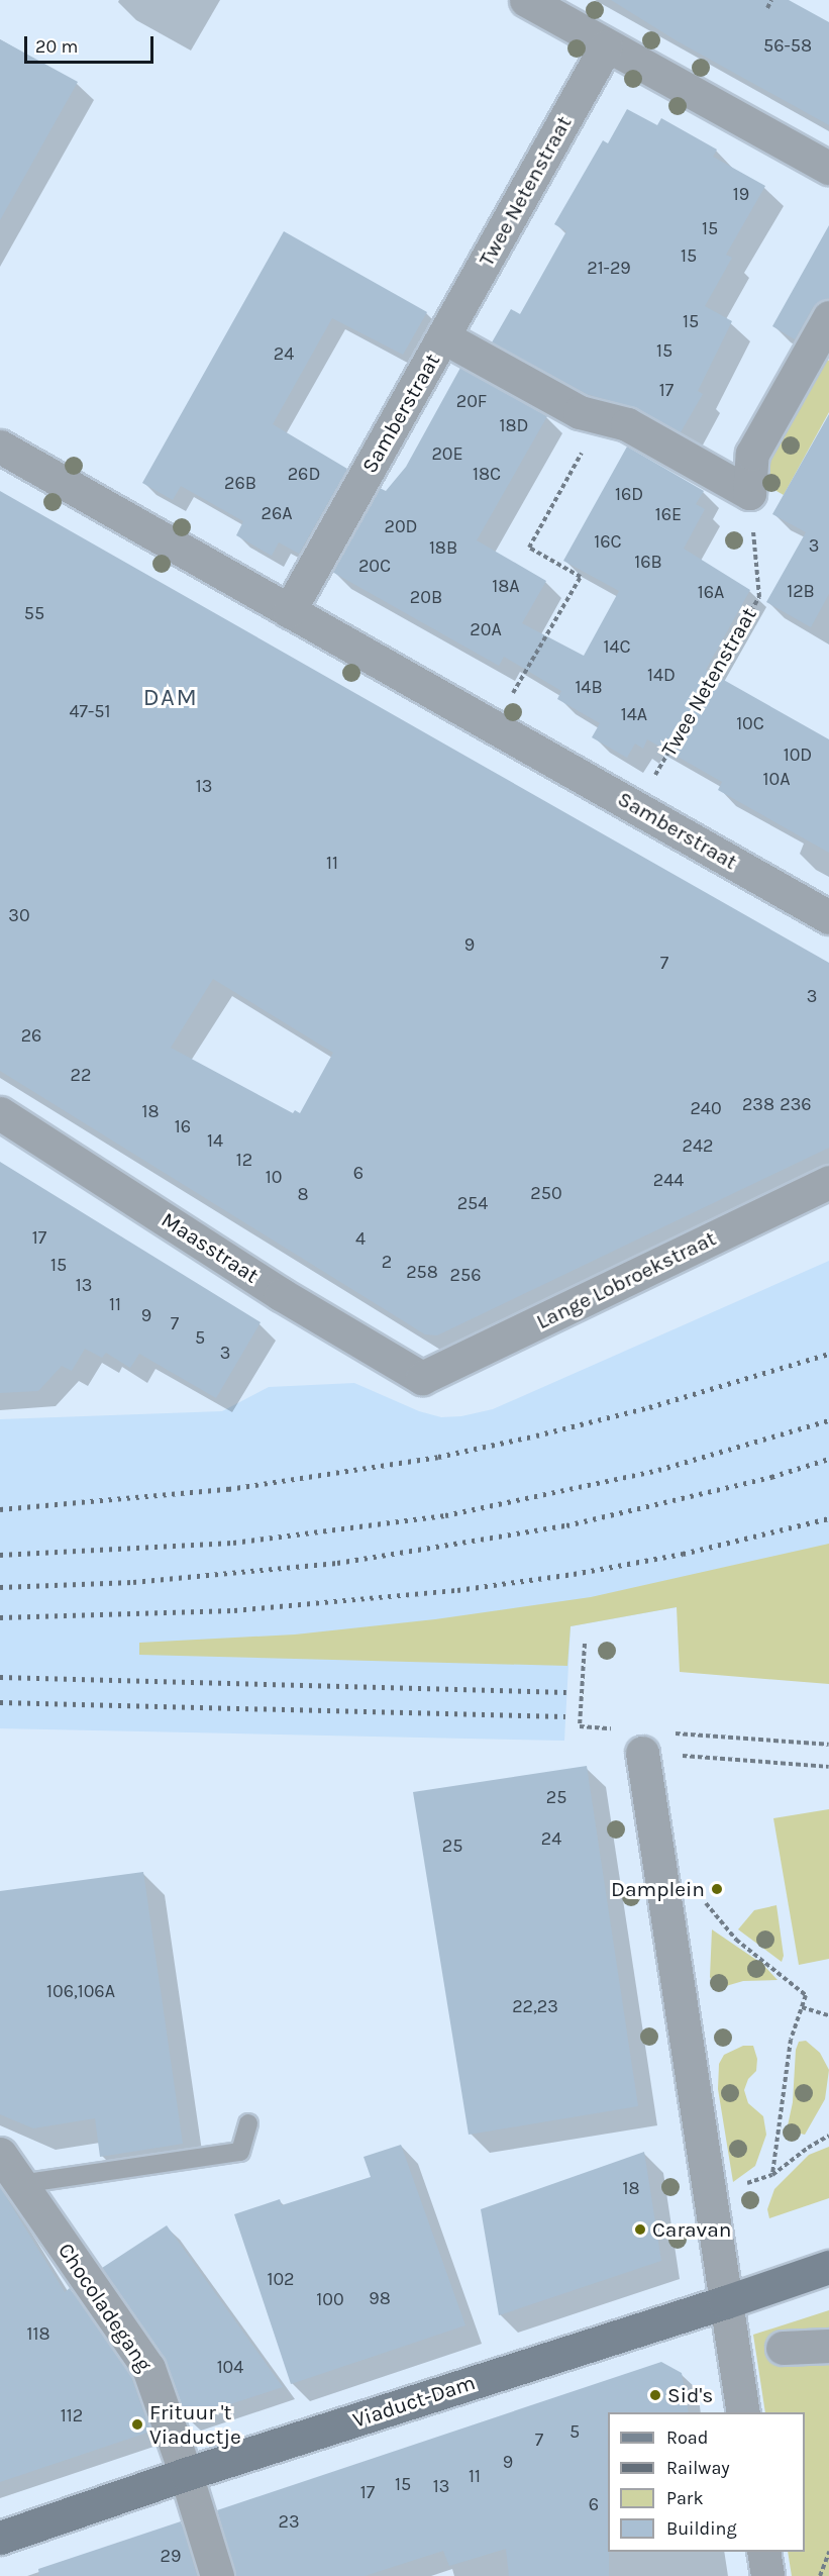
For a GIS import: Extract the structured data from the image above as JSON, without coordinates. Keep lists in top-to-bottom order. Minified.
{"streets":{"street":["Twee Netenstraat","Samberstraat","Maasstraat","Lange Lobroekstraat","Chocoladegang","Viaduct-Dam"]},"crossings":[["Twee Netenstraat","Samberstraat"],["Maasstraat","Lange Lobroekstraat"],["Chocoladegang","Viaduct-Dam"]],"districts":["DAM"],"places":["Damplein","Caravan","Sid's","Frituur 't Viaductje"],"house_numbers":["56-58","19","15","15","21-29","15","15","24","17","20F","18D","20E","26D","18C","26B","16D","26A","16E","20D","16C","3","18B","16B","20C","18A","12B","16A","20B","55","20A","14C","14D","14B","47-51","14A","10C","10D","10A","13","11","30","9","7","3","26","22","238","236","240","18","16","14","242","12","6","10","244","250","8","254","17","4","2","15","258","256","13","11","9","7","5","3","25","24","25","106,106A","22,23","18","102","98","100","118","104","112","5","7","9","11","15","13","17","6","23","29"],"legend":["Road","Railway","Park","Building"],"scale_bar":"20 m"}
